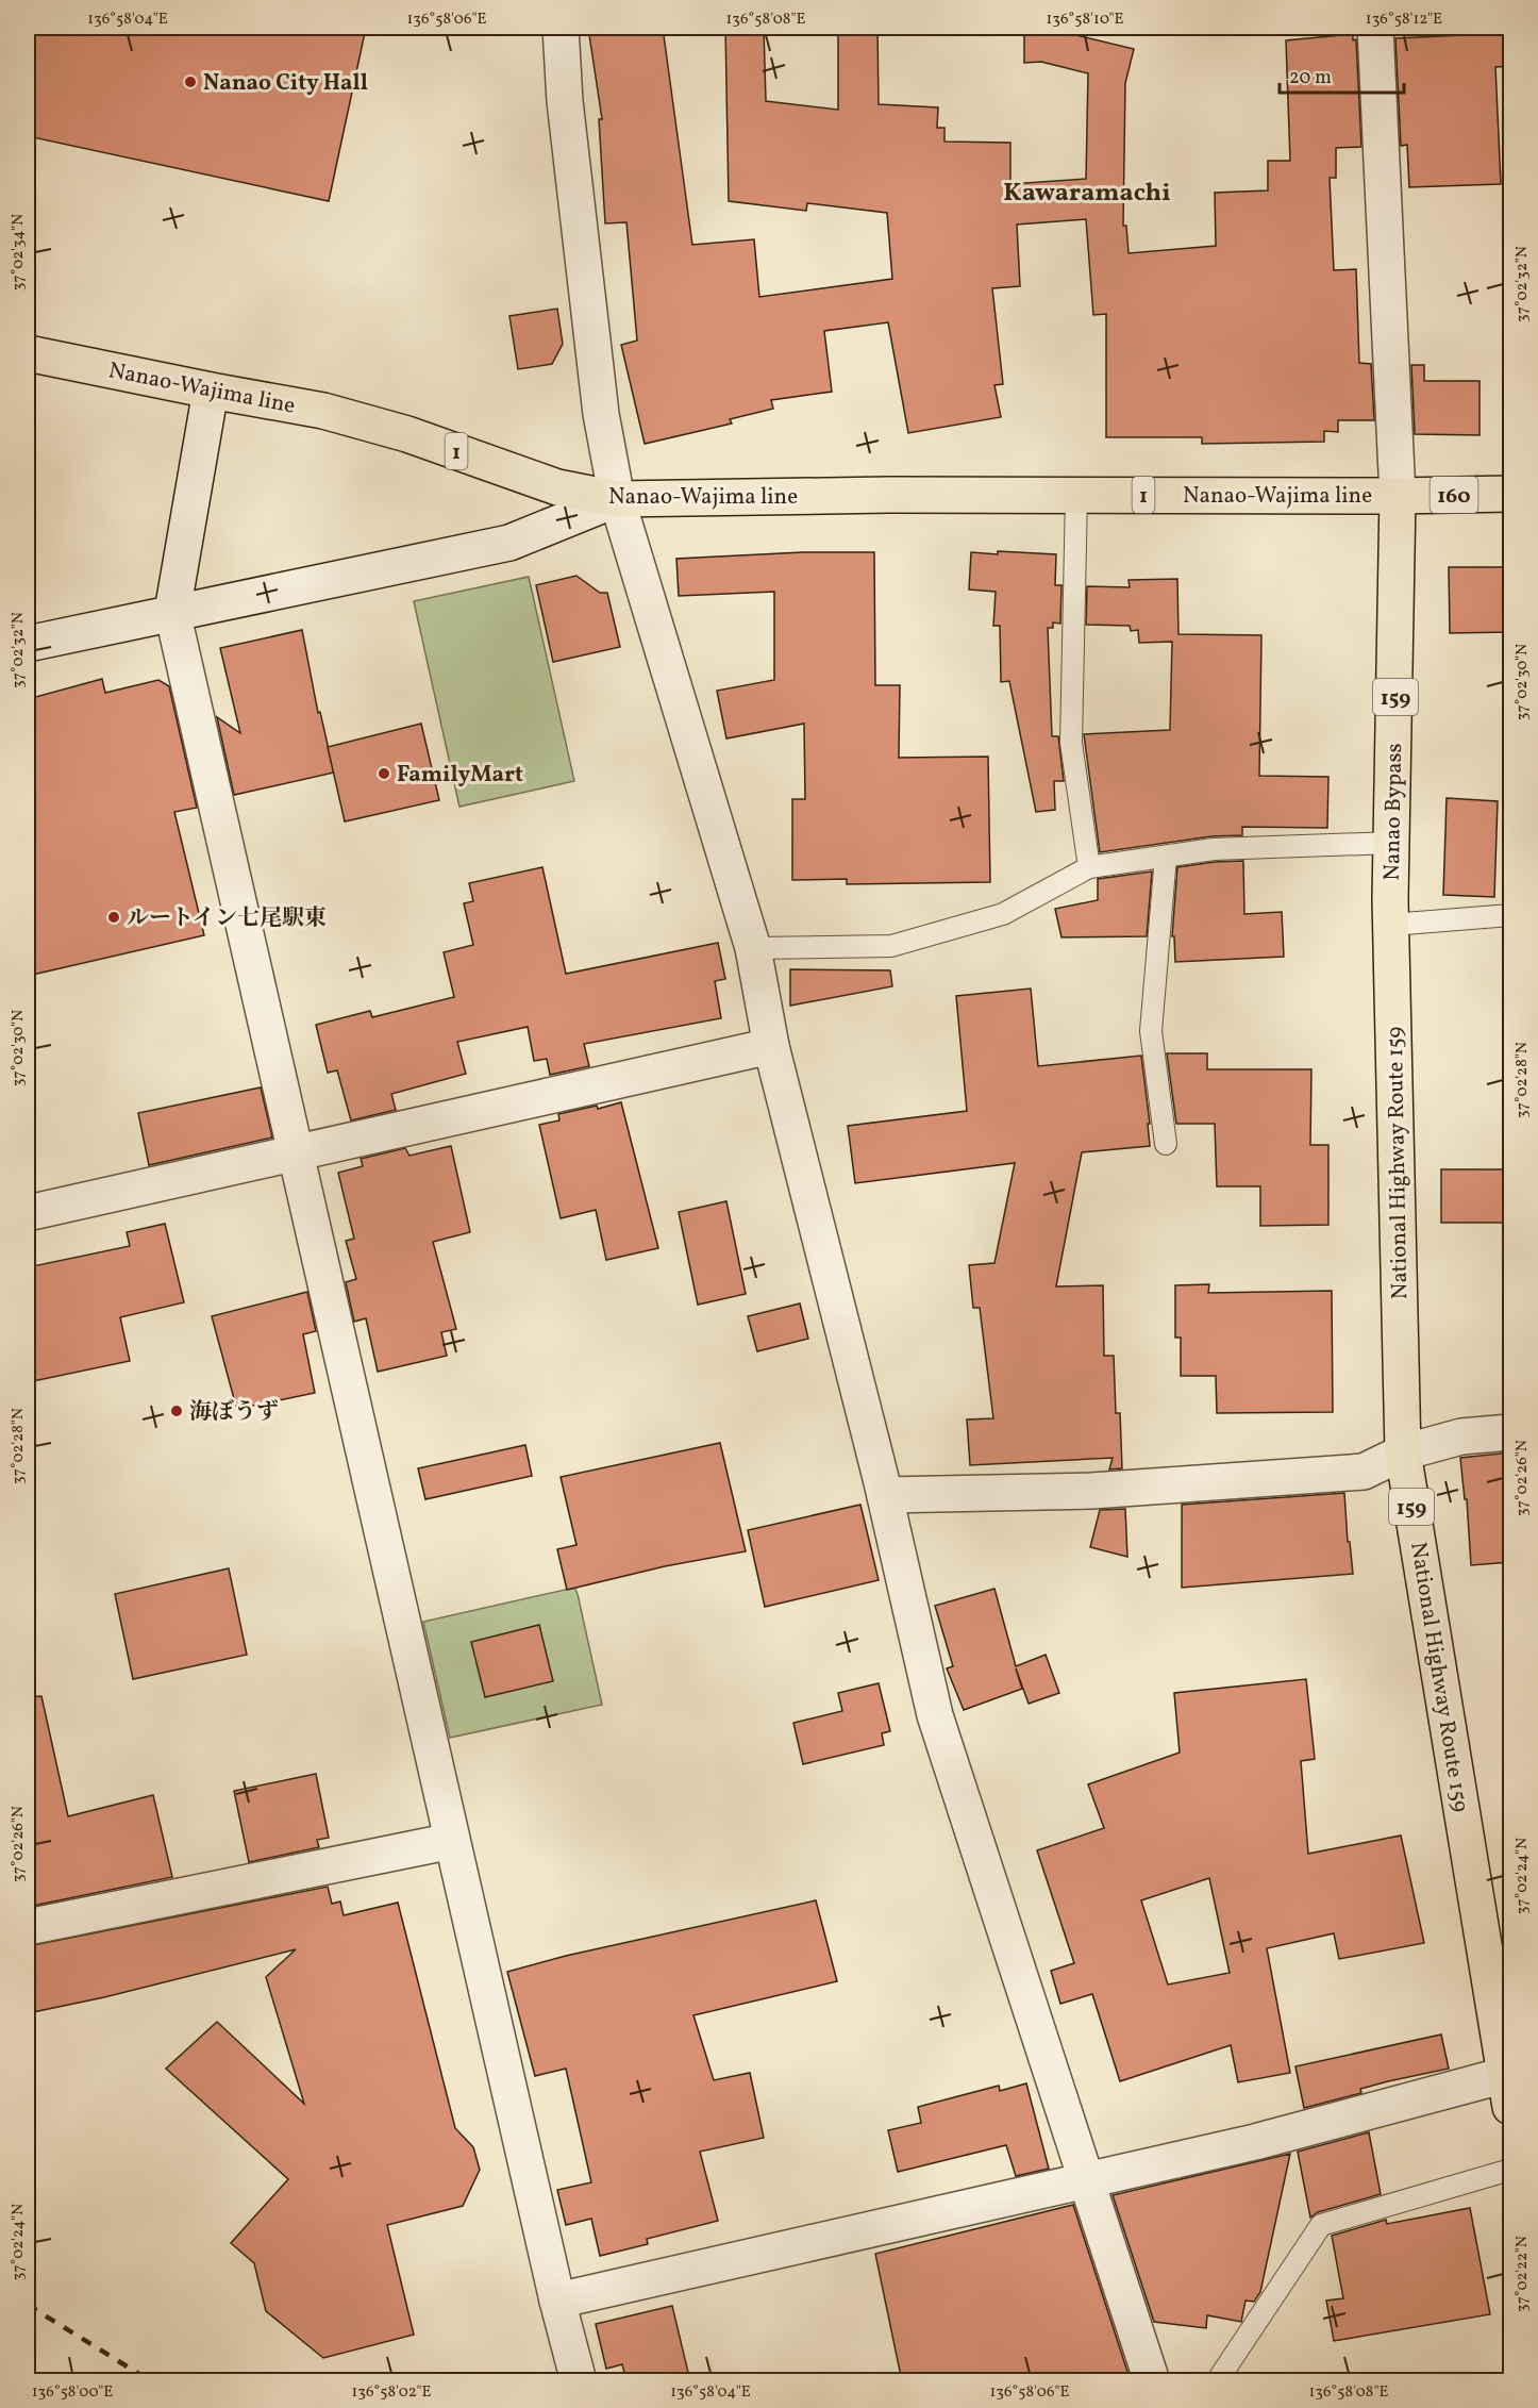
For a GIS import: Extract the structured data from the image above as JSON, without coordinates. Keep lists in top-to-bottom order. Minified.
{"streets":{"main road":["Nanao-Wajima line","1","160","159","Nanao Bypass","National Highway Route 159"]},"crossings":[["Nanao-Wajima line","160"],["Nanao-Wajima line","Nanao Bypass"],["160","Nanao Bypass"],["Nanao Bypass","National Highway Route 159"]],"districts":["Kawaramachi"],"places":["Nanao City Hall","FamilyMart","ルートイン七尾駅東","海ぼうず"],"scale_bar":"20 m","coordinates":["136°58'04\"E","136°58'06\"E","136°58'08\"E","136°58'10\"E","136°58'12\"E","37°02'34\"N","37°02'32\"N","37°02'30\"N","37°02'28\"N","37°02'26\"N","37°02'24\"N","37°02'22\"N","136°58'00\"E","136°58'02\"E"]}
